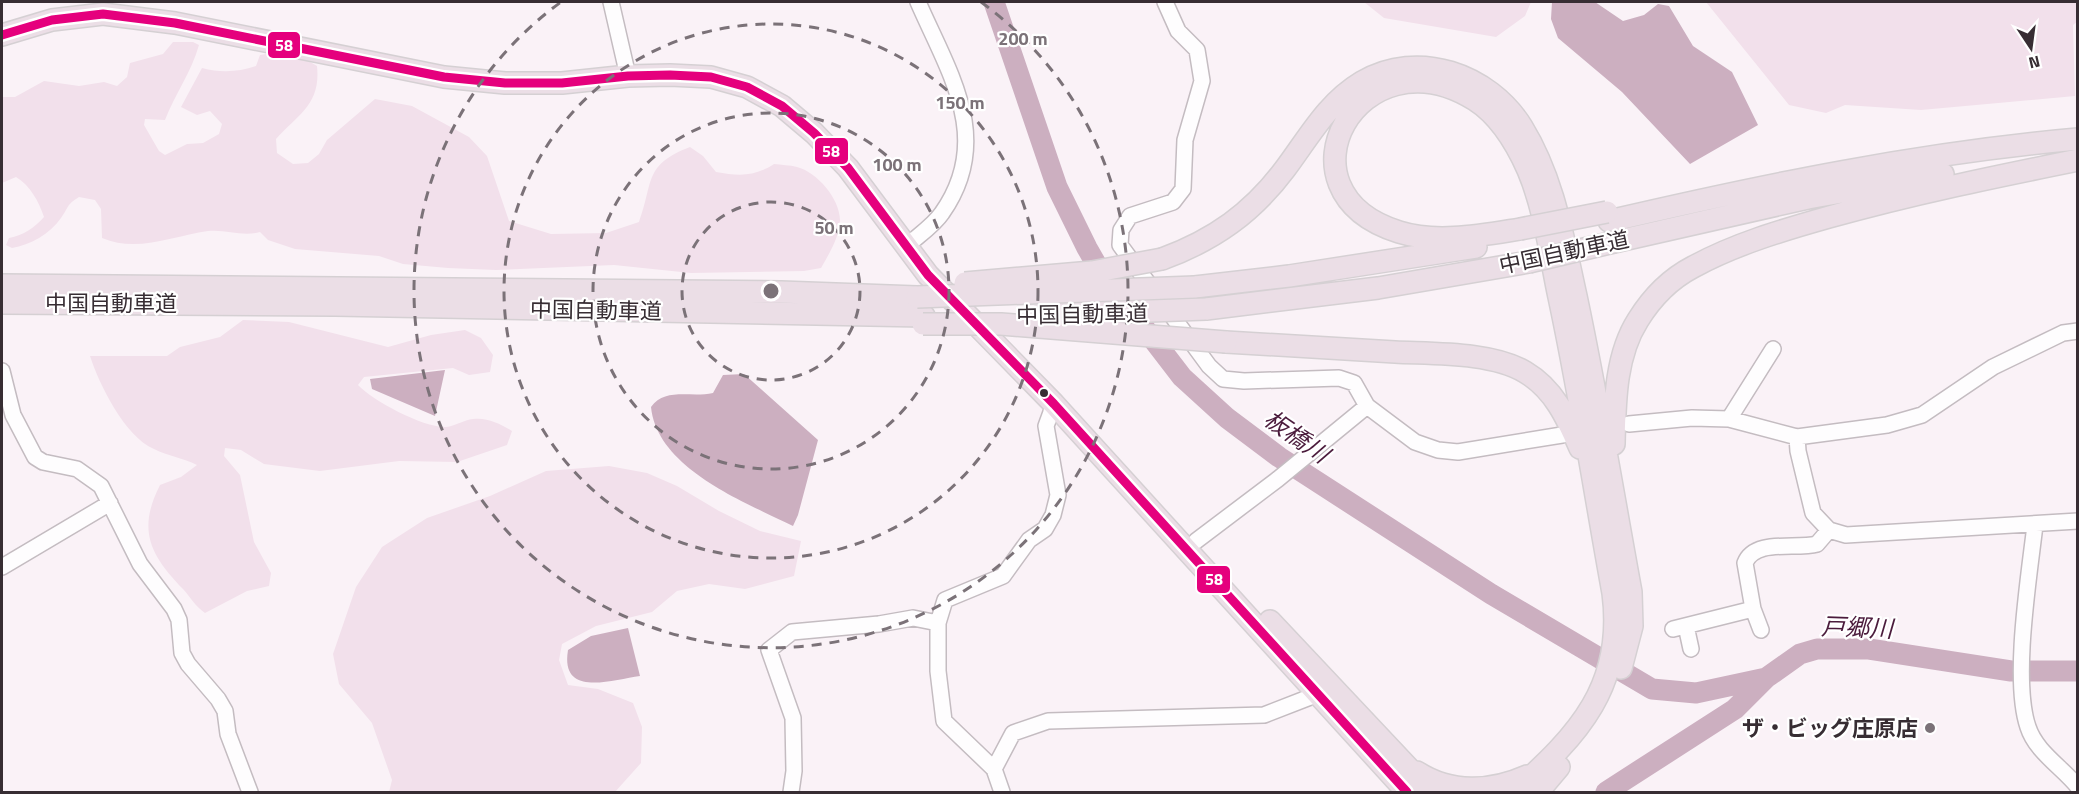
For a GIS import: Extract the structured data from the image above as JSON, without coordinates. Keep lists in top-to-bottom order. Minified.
{"streets":{"highway":["中国自動車道"]},"water":["板橋川","戸郷川"],"places":["ザ・ビッグ庄原店"],"lines":["transit line 58"],"north":"bottom","rings":["200 m","150 m","100 m","50 m"]}
